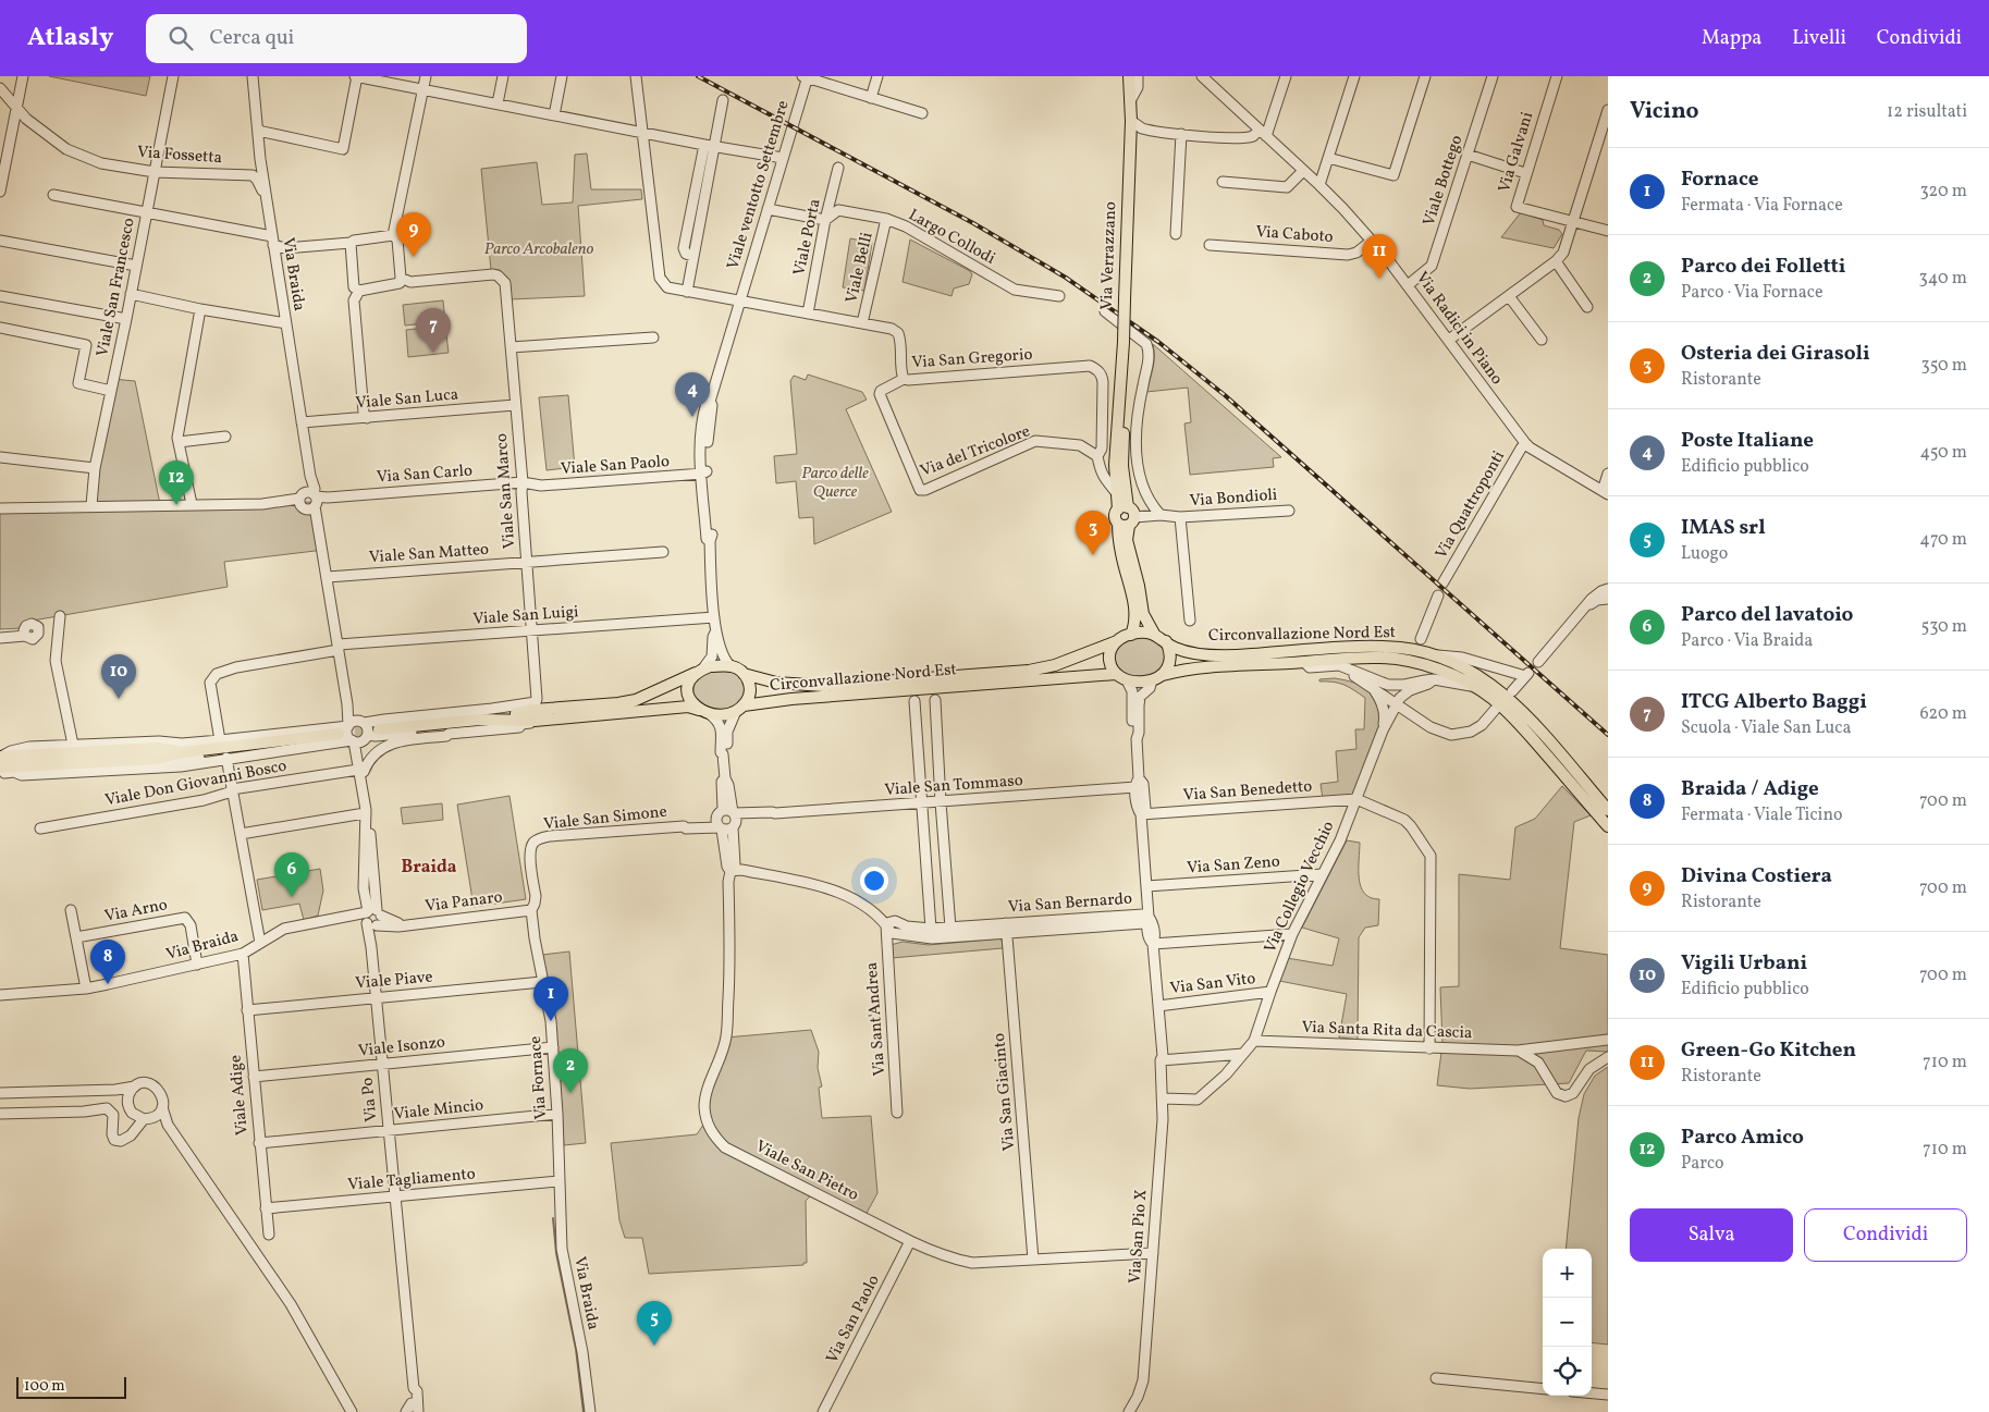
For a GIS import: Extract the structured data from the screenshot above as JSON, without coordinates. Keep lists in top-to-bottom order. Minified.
{"streets":{"main road":["Via Verrazzano","Circonvallazione Nord Est"],"street":["Via Galvani","Via Fossetta","Viale Bottego","Viale ventotto Settembre","Via Caboto","Viale Porta","Largo Collodi","Viale Belli","Via Braida","Viale San Francesco","Via Radici in Piano","Via San Gregorio","Viale San Luca","Via del Tricolore","Viale San Paolo","Via San Carlo","Viale San Marco","Via Bondioli","Via Quattroponti","Viale San Matteo","Viale San Luigi","Viale Don Giovanni Bosco","Viale San Tommaso","Via San Benedetto","Viale San Simone","Via San Zeno","Via Collegio Vecchio","Via Panaro","Via San Bernardo","Via Arno","Viale Piave","Via San Vito","Via Sant'Andrea","Via Santa Rita da Cascia","Viale Isonzo","Via Fornace","Via San Giacinto","Viale Adige","Via Po","Viale Mincio","Viale San Pietro","Viale Tagliamento","Via San Pio X","Via San Paolo"]},"crossings":[["Via Fossetta","Viale San Francesco"],["Viale Bottego","Via Radici in Piano"],["Viale ventotto Settembre","Largo Collodi"],["Viale ventotto Settembre","Via San Gregorio"],["Viale ventotto Settembre","Viale San Paolo"],["Via Caboto","Via Radici in Piano"],["Viale Porta","Largo Collodi"],["Viale Porta","Via San Gregorio"],["Largo Collodi","Viale Belli"],["Via Verrazzano","Via Bondioli"],["Via Verrazzano","Circonvallazione Nord Est"],["Via Verrazzano","Via San Pio X"],["Viale Belli","Via San Gregorio"],["Via Braida","Viale San Luca"],["Via Braida","Via San Carlo"],["Via Braida","Viale San Matteo"],["Via Braida","Viale San Luigi"],["Via Braida","Viale Don Giovanni Bosco"],["Via Braida","Via Panaro"],["Via Braida","Via Arno"],["Via Braida","Via Fornace"],["Via Braida","Viale Adige"],["Via Braida","Via Po"],["Via Braida","Viale Tagliamento"],["Viale San Francesco","Via San Carlo"],["Via Radici in Piano","Via Quattroponti"],["Via San Gregorio","Via del Tricolore"],["Viale San Luca","Viale San Marco"],["Viale San Paolo","Via San Carlo"],["Viale San Paolo","Viale San Marco"],["Via San Carlo","Viale San Marco"],["Viale San Marco","Viale San Matteo"],["Viale San Marco","Viale San Luigi"],["Circonvallazione Nord Est","Via Collegio Vecchio"],["Circonvallazione Nord Est","Viale San Pietro"],["Circonvallazione Nord Est","Via San Pio X"],["Viale San Tommaso","Viale San Simone"],["Viale San Tommaso","Viale San Pietro"],["Viale San Tommaso","Via San Pio X"],["Via San Benedetto","Via Collegio Vecchio"],["Via San Benedetto","Via San Pio X"],["Viale San Simone","Via Panaro"],["Viale San Simone","Via Fornace"],["Viale San Simone","Viale San Pietro"],["Via San Zeno","Via Collegio Vecchio"],["Via San Zeno","Via San Pio X"],["Via Collegio Vecchio","Via San Vito"],["Via Collegio Vecchio","Via Santa Rita da Cascia"],["Via Collegio Vecchio","Via San Pio X"],["Via Panaro","Via Fornace"],["Via Panaro","Via Po"],["Via San Bernardo","Via Sant'Andrea"],["Via San Bernardo","Via San Giacinto"],["Via San Bernardo","Viale San Pietro"],["Via San Bernardo","Via San Pio X"],["Viale Piave","Via Fornace"],["Viale Piave","Viale Adige"],["Viale Piave","Via Po"],["Via San Vito","Via San Pio X"],["Viale Isonzo","Via Fornace"],["Viale Isonzo","Viale Adige"],["Viale Isonzo","Via Po"],["Via Fornace","Viale Mincio"],["Via Fornace","Viale Tagliamento"],["Via San Giacinto","Viale San Pietro"],["Viale Adige","Viale Mincio"],["Viale Adige","Viale Tagliamento"],["Via Po","Viale Mincio"],["Via Po","Viale Tagliamento"],["Viale San Pietro","Via San Pio X"],["Viale San Pietro","Via San Paolo"]],"districts":["Braida"],"parks":["Parco Arcobaleno","Parco delle Querce"],"scale_bar":"100 m","page":{"header":"Atlasly","search":"Cerca qui","nav":["Mappa","Livelli","Condividi"],"heading":["Vicino","12 risultati"],"list":[{"mark":"1","name":"Fornace","note":"Fermata · Via Fornace","value":"320 m"},{"mark":"2","name":"Parco dei Folletti","note":"Parco · Via Fornace","value":"340 m"},{"mark":"3","name":"Osteria dei Girasoli","note":"Ristorante","value":"350 m"},{"mark":"4","name":"Poste Italiane","note":"Edificio pubblico","value":"450 m"},{"mark":"5","name":"IMAS srl","note":"Luogo","value":"470 m"},{"mark":"6","name":"Parco del lavatoio","note":"Parco · Via Braida","value":"530 m"},{"mark":"7","name":"ITCG Alberto Baggi","note":"Scuola · Viale San Luca","value":"620 m"},{"mark":"8","name":"Braida / Adige","note":"Fermata · Viale Ticino","value":"700 m"},{"mark":"9","name":"Divina Costiera","note":"Ristorante","value":"700 m"},{"mark":"10","name":"Vigili Urbani","note":"Edificio pubblico","value":"700 m"},{"mark":"11","name":"Green-Go Kitchen","note":"Ristorante","value":"710 m"},{"mark":"12","name":"Parco Amico","note":"Parco","value":"710 m"}],"pins":["9","11","7","4","12","3","10","6","8","1","2","5"],"buttons":["Salva","Condividi"],"map_buttons":["+","−"],"scale":"100 m"}}
